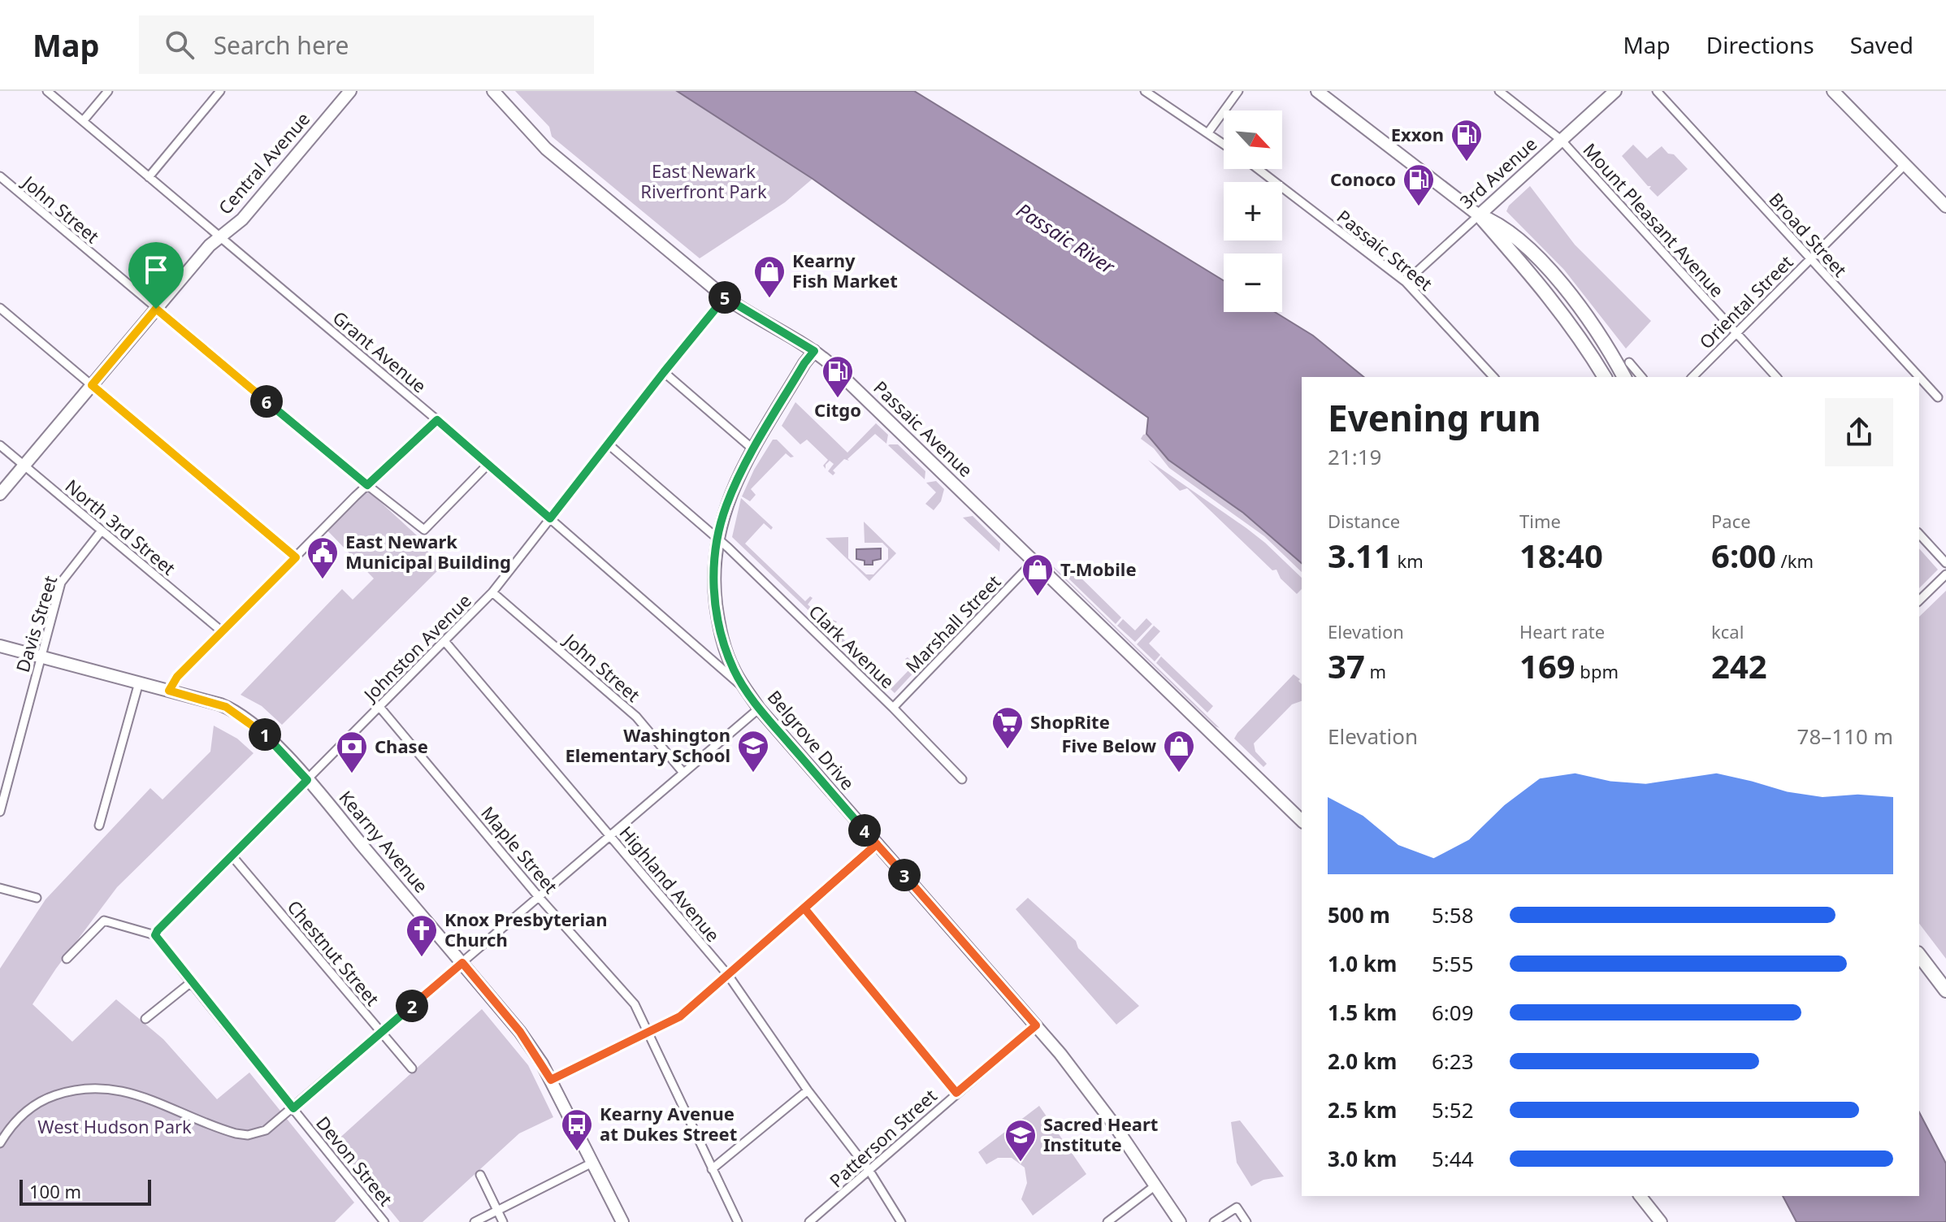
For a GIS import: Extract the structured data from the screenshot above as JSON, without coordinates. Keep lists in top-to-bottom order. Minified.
{"streets":{"main road":["Central Avenue","3rd Avenue","Passaic Avenue","Belgrove Drive","Kearny Avenue"],"street":["John Street","Mount Pleasant Avenue","Broad Street","Passaic Street","Oriental Street","Grant Avenue","North 3rd Street","Davis Street","Marshall Street","Clark Avenue","Johnston Avenue","Maple Street","Highland Avenue","Chestnut Street","Patterson Street","Devon Street"]},"crossings":[["Central Avenue","John Street"],["Central Avenue","Grant Avenue"],["Central Avenue","North 3rd Street"],["3rd Avenue","Mount Pleasant Avenue"],["3rd Avenue","Passaic Street"],["John Street","Grant Avenue"],["John Street","Johnston Avenue"],["Mount Pleasant Avenue","Oriental Street"],["Broad Street","Oriental Street"],["Grant Avenue","Johnston Avenue"],["Grant Avenue","Belgrove Drive"],["Passaic Avenue","Marshall Street"],["Passaic Avenue","Johnston Avenue"],["Passaic Avenue","Belgrove Drive"],["North 3rd Street","Davis Street"],["Davis Street","Kearny Avenue"],["Marshall Street","Clark Avenue"],["Clark Avenue","Johnston Avenue"],["Clark Avenue","Belgrove Drive"],["Johnston Avenue","Kearny Avenue"],["Johnston Avenue","Maple Street"],["Johnston Avenue","Highland Avenue"],["Johnston Avenue","Chestnut Street"],["Johnston Avenue","Devon Street"],["Belgrove Drive","Patterson Street"],["Highland Avenue","Patterson Street"]],"water":["Passaic River"],"parks":["East Newark Riverfront Park","West Hudson Park"],"places":{"fuel station":["Exxon","Conoco","Citgo"],"shop":["Kearny Fish Market","T-Mobile","Five Below"],"public building":["East Newark Municipal Building"],"supermarket":["ShopRite"],"school or university":["Washington Elementary School","Sacred Heart Institute"],"bank":["Chase"],"church":["Knox Presbyterian Church"],"bus stop":["Kearny Avenue at Dukes Street"]},"scale_bar":"100 m","north":"bottom right","page":{"header":"Map","search":"Search here","nav":["Map","Directions","Saved"],"map_buttons":["+","−"],"pins":["5","6","1","4","3","2"],"heading":["Evening run","21:19"],"stats":[["Distance","3.11 km"],["Time","18:40"],["Pace","6:00 /km"],["Elevation","37 m"],["Heart rate","169 bpm"],["kcal","242"]],"chart":["Elevation","78–110 m"],"list":[{"name":"500 m","note":"5:58"},{"name":"1.0 km","note":"5:55"},{"name":"1.5 km","note":"6:09"},{"name":"2.0 km","note":"6:23"},{"name":"2.5 km","note":"5:52"},{"name":"3.0 km","note":"5:44"}],"scale":"100 m"}}
